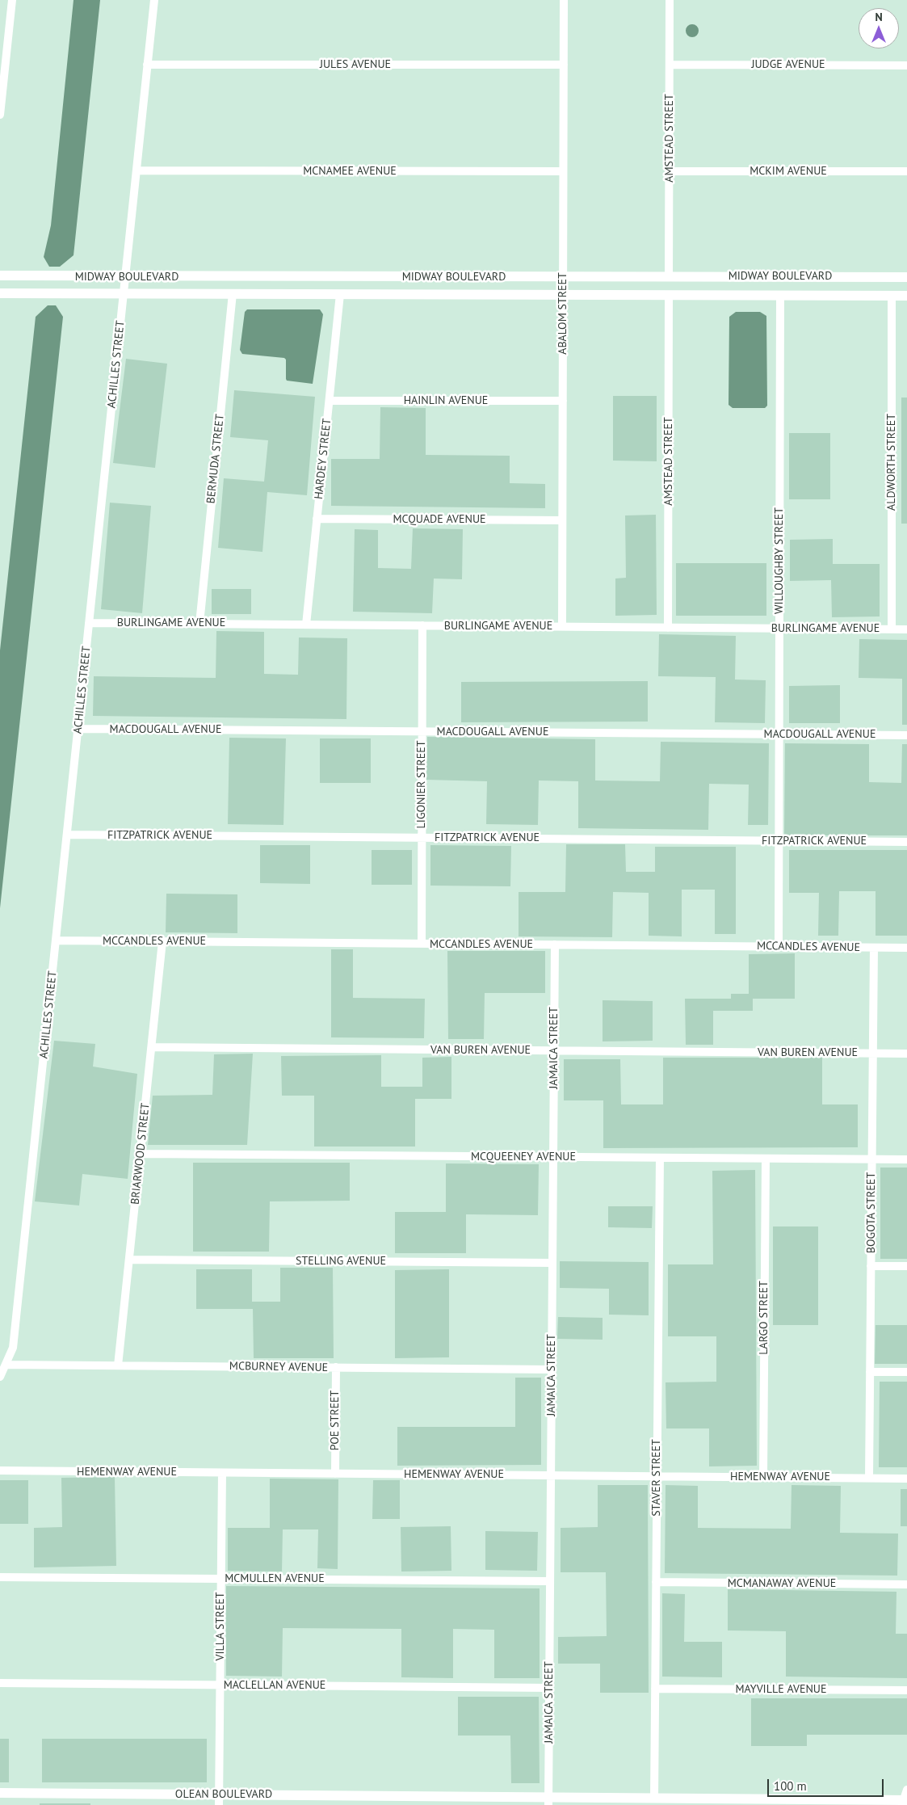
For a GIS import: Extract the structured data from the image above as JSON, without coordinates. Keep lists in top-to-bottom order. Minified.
{"streets":{"street":["JULES AVENUE","JUDGE AVENUE","AMSTEAD STREET","MCNAMEE AVENUE","MCKIM AVENUE","MIDWAY BOULEVARD","ABALOM STREET","ACHILLES STREET","HAINLIN AVENUE","BERMUDA STREET","HARDEY STREET","ALDWORTH STREET","MCQUADE AVENUE","WILLOUGHBY STREET","BURLINGAME AVENUE","MACDOUGALL AVENUE","LIGONIER STREET","FITZPATRICK AVENUE","MCCANDLES AVENUE","JAMAICA STREET","VAN BUREN AVENUE","BRIARWOOD STREET","MCQUEENEY AVENUE","BOGOTA STREET","STELLING AVENUE","LARGO STREET","MCBURNEY AVENUE","POE STREET","HEMENWAY AVENUE","STAVER STREET","MCMULLEN AVENUE","MCMANAWAY AVENUE","VILLA STREET","MACLELLAN AVENUE","MAYVILLE AVENUE","OLEAN BOULEVARD"]},"crossings":[["JULES AVENUE","ABALOM STREET"],["JULES AVENUE","ACHILLES STREET"],["JUDGE AVENUE","AMSTEAD STREET"],["AMSTEAD STREET","MCKIM AVENUE"],["AMSTEAD STREET","MIDWAY BOULEVARD"],["AMSTEAD STREET","BURLINGAME AVENUE"],["MCNAMEE AVENUE","ABALOM STREET"],["MCNAMEE AVENUE","ACHILLES STREET"],["MIDWAY BOULEVARD","ABALOM STREET"],["MIDWAY BOULEVARD","ACHILLES STREET"],["MIDWAY BOULEVARD","BERMUDA STREET"],["MIDWAY BOULEVARD","HARDEY STREET"],["MIDWAY BOULEVARD","ALDWORTH STREET"],["MIDWAY BOULEVARD","WILLOUGHBY STREET"],["ABALOM STREET","HAINLIN AVENUE"],["ABALOM STREET","MCQUADE AVENUE"],["ABALOM STREET","BURLINGAME AVENUE"],["ACHILLES STREET","BURLINGAME AVENUE"],["ACHILLES STREET","MACDOUGALL AVENUE"],["ACHILLES STREET","FITZPATRICK AVENUE"],["ACHILLES STREET","MCCANDLES AVENUE"],["ACHILLES STREET","MCBURNEY AVENUE"],["HAINLIN AVENUE","HARDEY STREET"],["BERMUDA STREET","BURLINGAME AVENUE"],["HARDEY STREET","MCQUADE AVENUE"],["HARDEY STREET","BURLINGAME AVENUE"],["ALDWORTH STREET","BURLINGAME AVENUE"],["WILLOUGHBY STREET","BURLINGAME AVENUE"],["WILLOUGHBY STREET","MACDOUGALL AVENUE"],["WILLOUGHBY STREET","FITZPATRICK AVENUE"],["WILLOUGHBY STREET","MCCANDLES AVENUE"],["BURLINGAME AVENUE","LIGONIER STREET"],["MACDOUGALL AVENUE","LIGONIER STREET"],["LIGONIER STREET","FITZPATRICK AVENUE"],["LIGONIER STREET","MCCANDLES AVENUE"],["MCCANDLES AVENUE","JAMAICA STREET"],["MCCANDLES AVENUE","BRIARWOOD STREET"],["MCCANDLES AVENUE","BOGOTA STREET"],["JAMAICA STREET","VAN BUREN AVENUE"],["JAMAICA STREET","MCQUEENEY AVENUE"],["JAMAICA STREET","STELLING AVENUE"],["JAMAICA STREET","MCBURNEY AVENUE"],["JAMAICA STREET","HEMENWAY AVENUE"],["JAMAICA STREET","MCMULLEN AVENUE"],["JAMAICA STREET","MACLELLAN AVENUE"],["JAMAICA STREET","OLEAN BOULEVARD"],["VAN BUREN AVENUE","BRIARWOOD STREET"],["VAN BUREN AVENUE","BOGOTA STREET"],["BRIARWOOD STREET","MCQUEENEY AVENUE"],["BRIARWOOD STREET","STELLING AVENUE"],["BRIARWOOD STREET","MCBURNEY AVENUE"],["MCQUEENEY AVENUE","BOGOTA STREET"],["MCQUEENEY AVENUE","LARGO STREET"],["MCQUEENEY AVENUE","STAVER STREET"],["BOGOTA STREET","HEMENWAY AVENUE"],["LARGO STREET","HEMENWAY AVENUE"],["MCBURNEY AVENUE","POE STREET"],["POE STREET","HEMENWAY AVENUE"],["HEMENWAY AVENUE","STAVER STREET"],["HEMENWAY AVENUE","VILLA STREET"],["STAVER STREET","MCMANAWAY AVENUE"],["STAVER STREET","MAYVILLE AVENUE"],["STAVER STREET","OLEAN BOULEVARD"],["MCMULLEN AVENUE","VILLA STREET"],["VILLA STREET","MACLELLAN AVENUE"],["VILLA STREET","OLEAN BOULEVARD"]],"scale_bar":"100 m","north":"top"}
